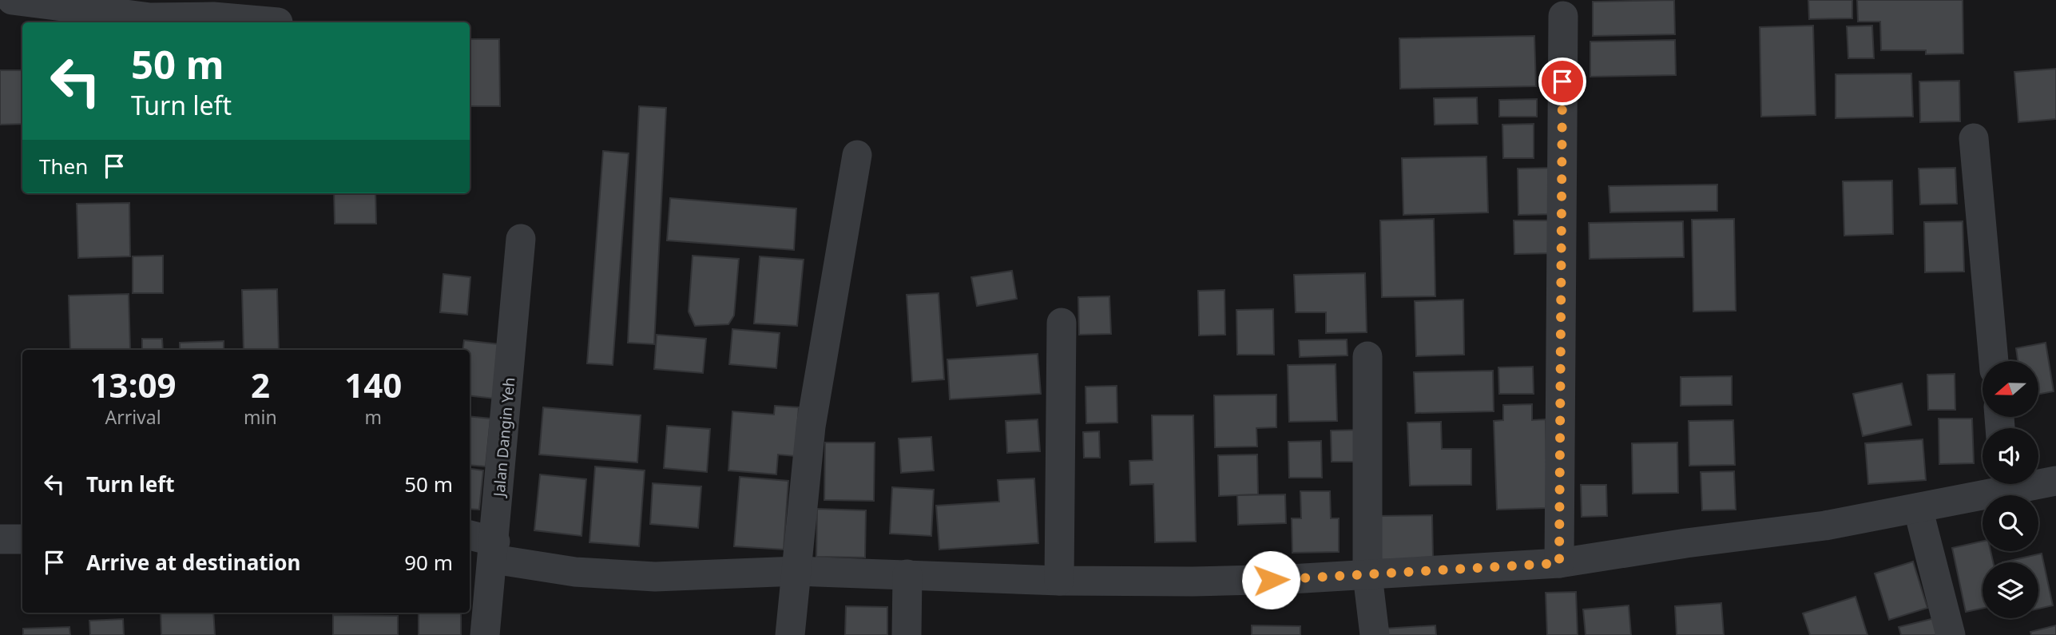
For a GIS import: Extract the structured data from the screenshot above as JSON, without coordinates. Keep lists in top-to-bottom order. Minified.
{"streets":{"street":["Jalan Dangin Yeh"]},"north":"left","page":{"turn":["50 m","Turn left"],"then":"Then","eta":["13:09","Arrival","2","min","140","m"],"list":[{"name":"Turn left","value":"50 m"},{"name":"Arrive at destination","value":"90 m"}]}}
